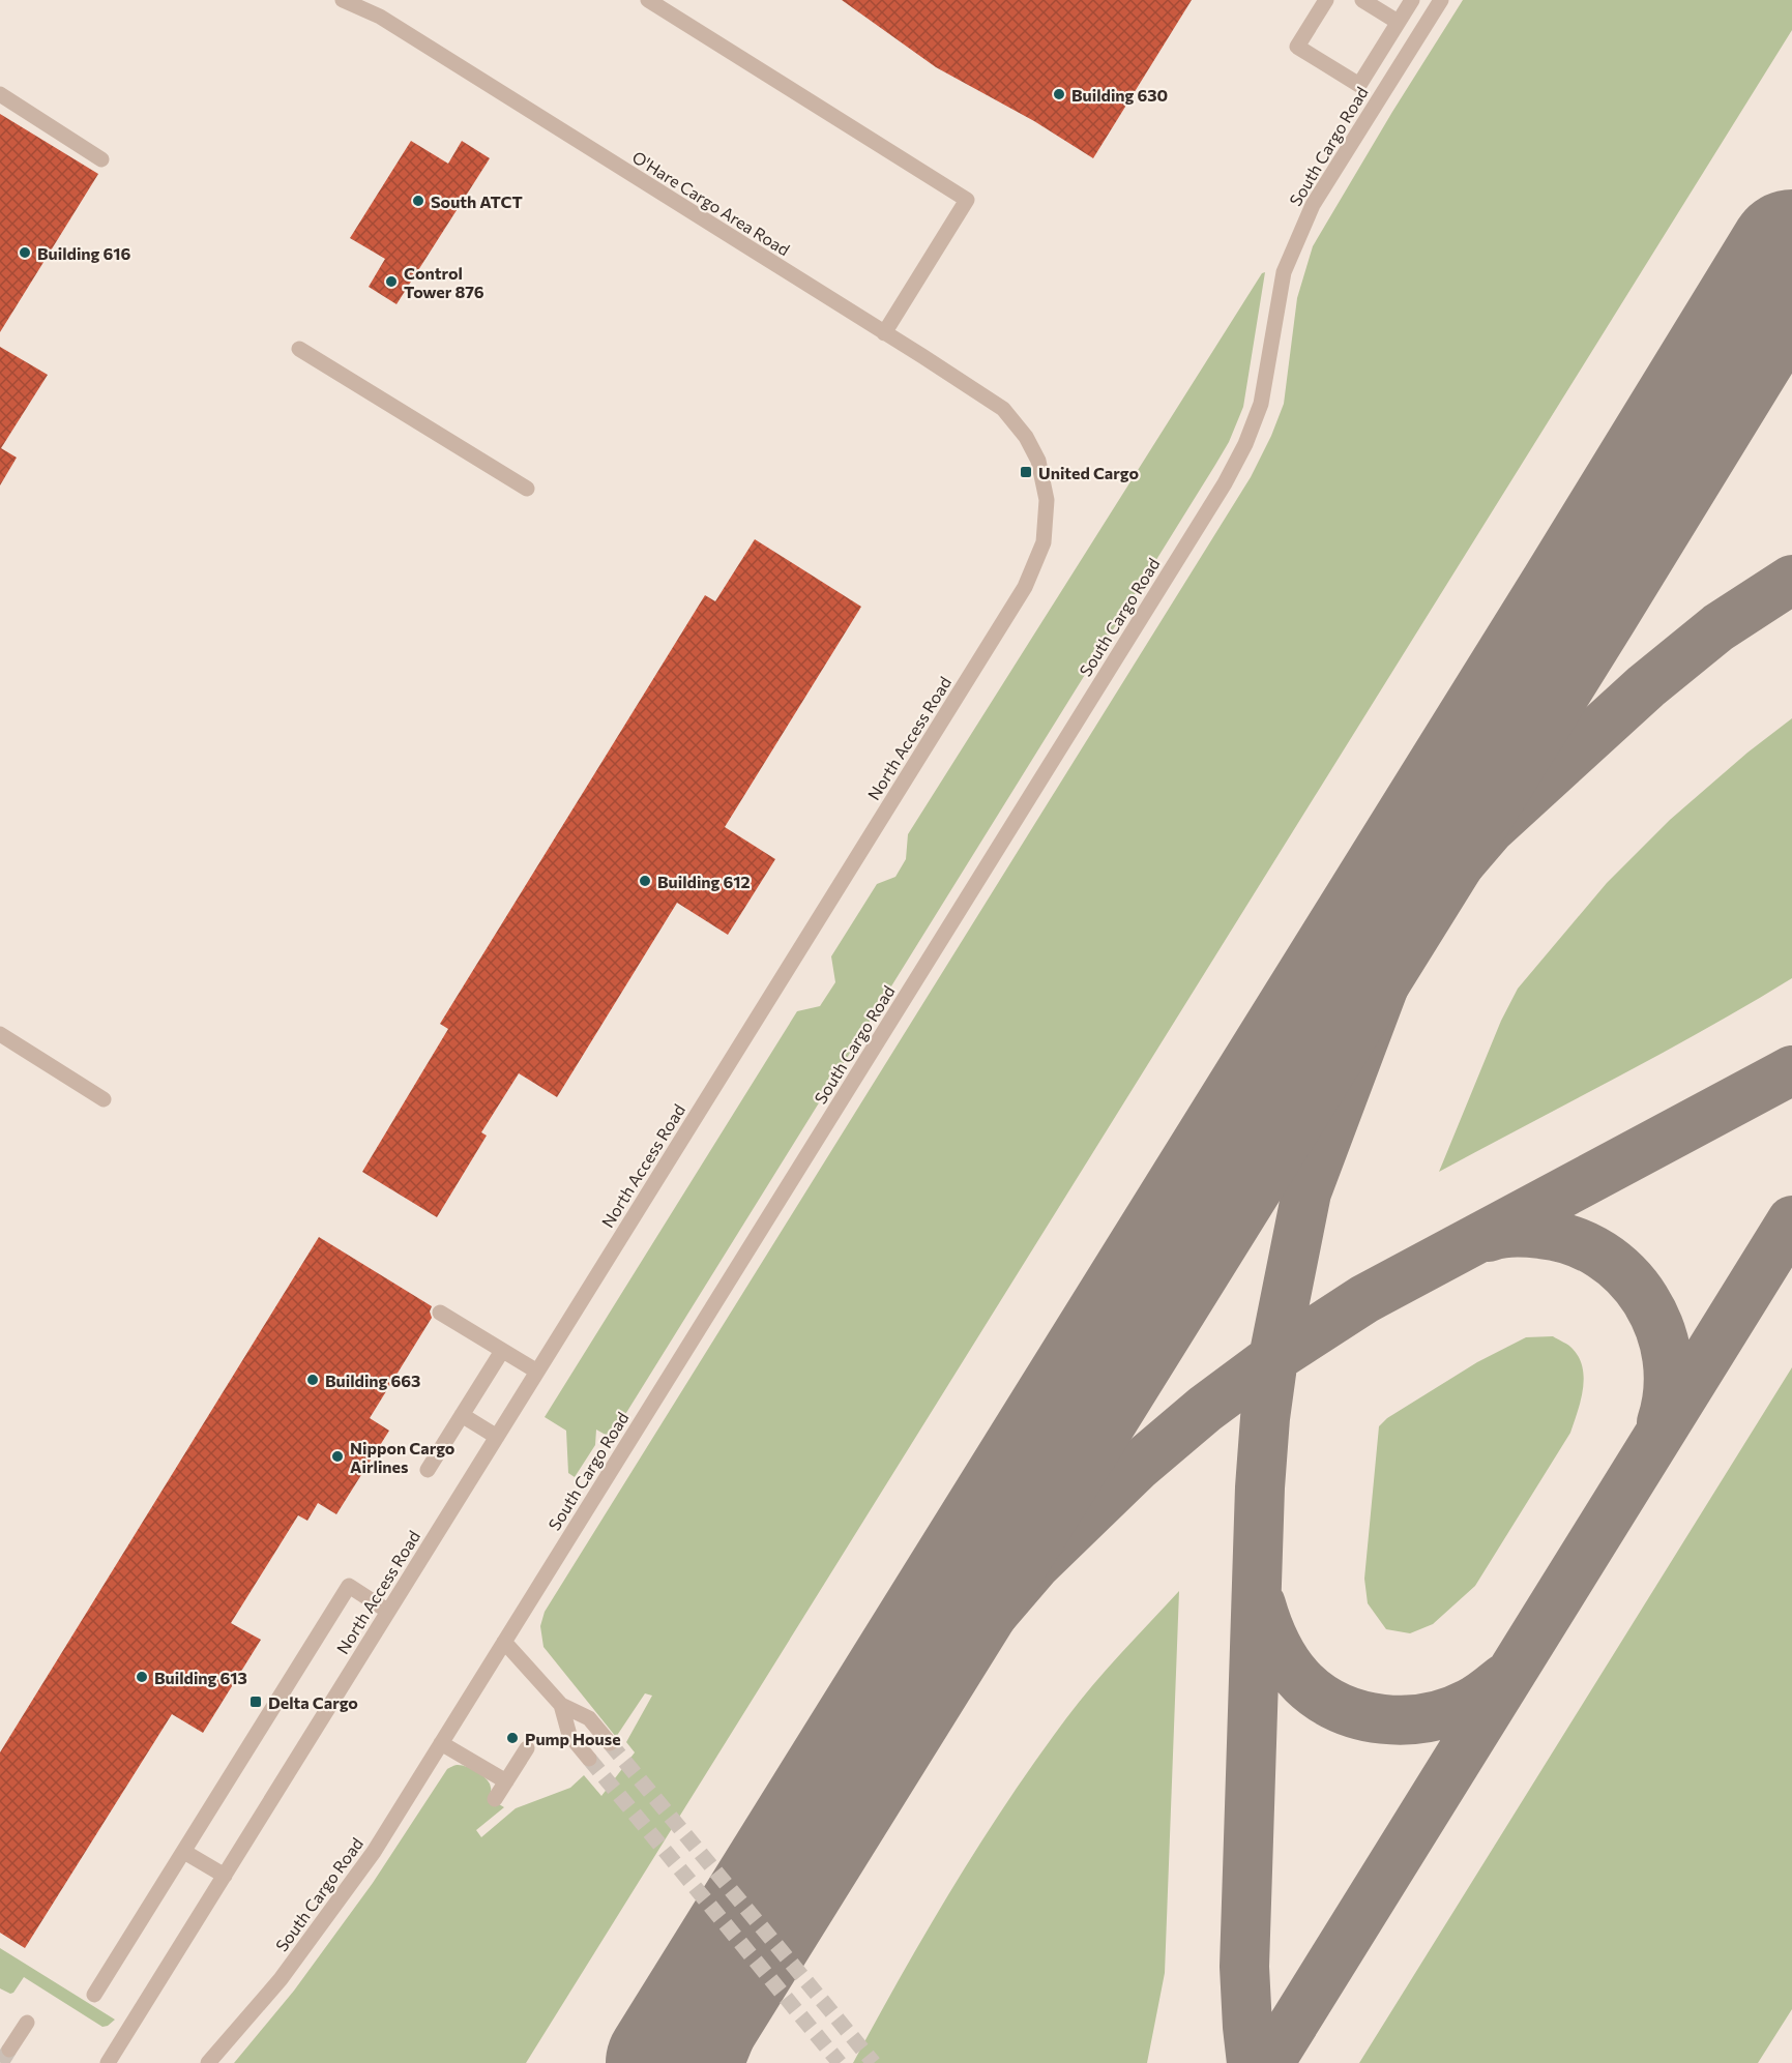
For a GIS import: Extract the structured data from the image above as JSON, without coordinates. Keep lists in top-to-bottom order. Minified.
{"streets":{"street":["South Cargo Road","O'Hare Cargo Area Road","North Access Road"]},"crossings":[["O'Hare Cargo Area Road","North Access Road"]],"places":{"other":["Building 630","South ATCT","Building 616","Control Tower 876","Building 612","Building 663","Nippon Cargo Airlines","Building 613","Pump House"],"transit":["United Cargo","Delta Cargo"]}}
